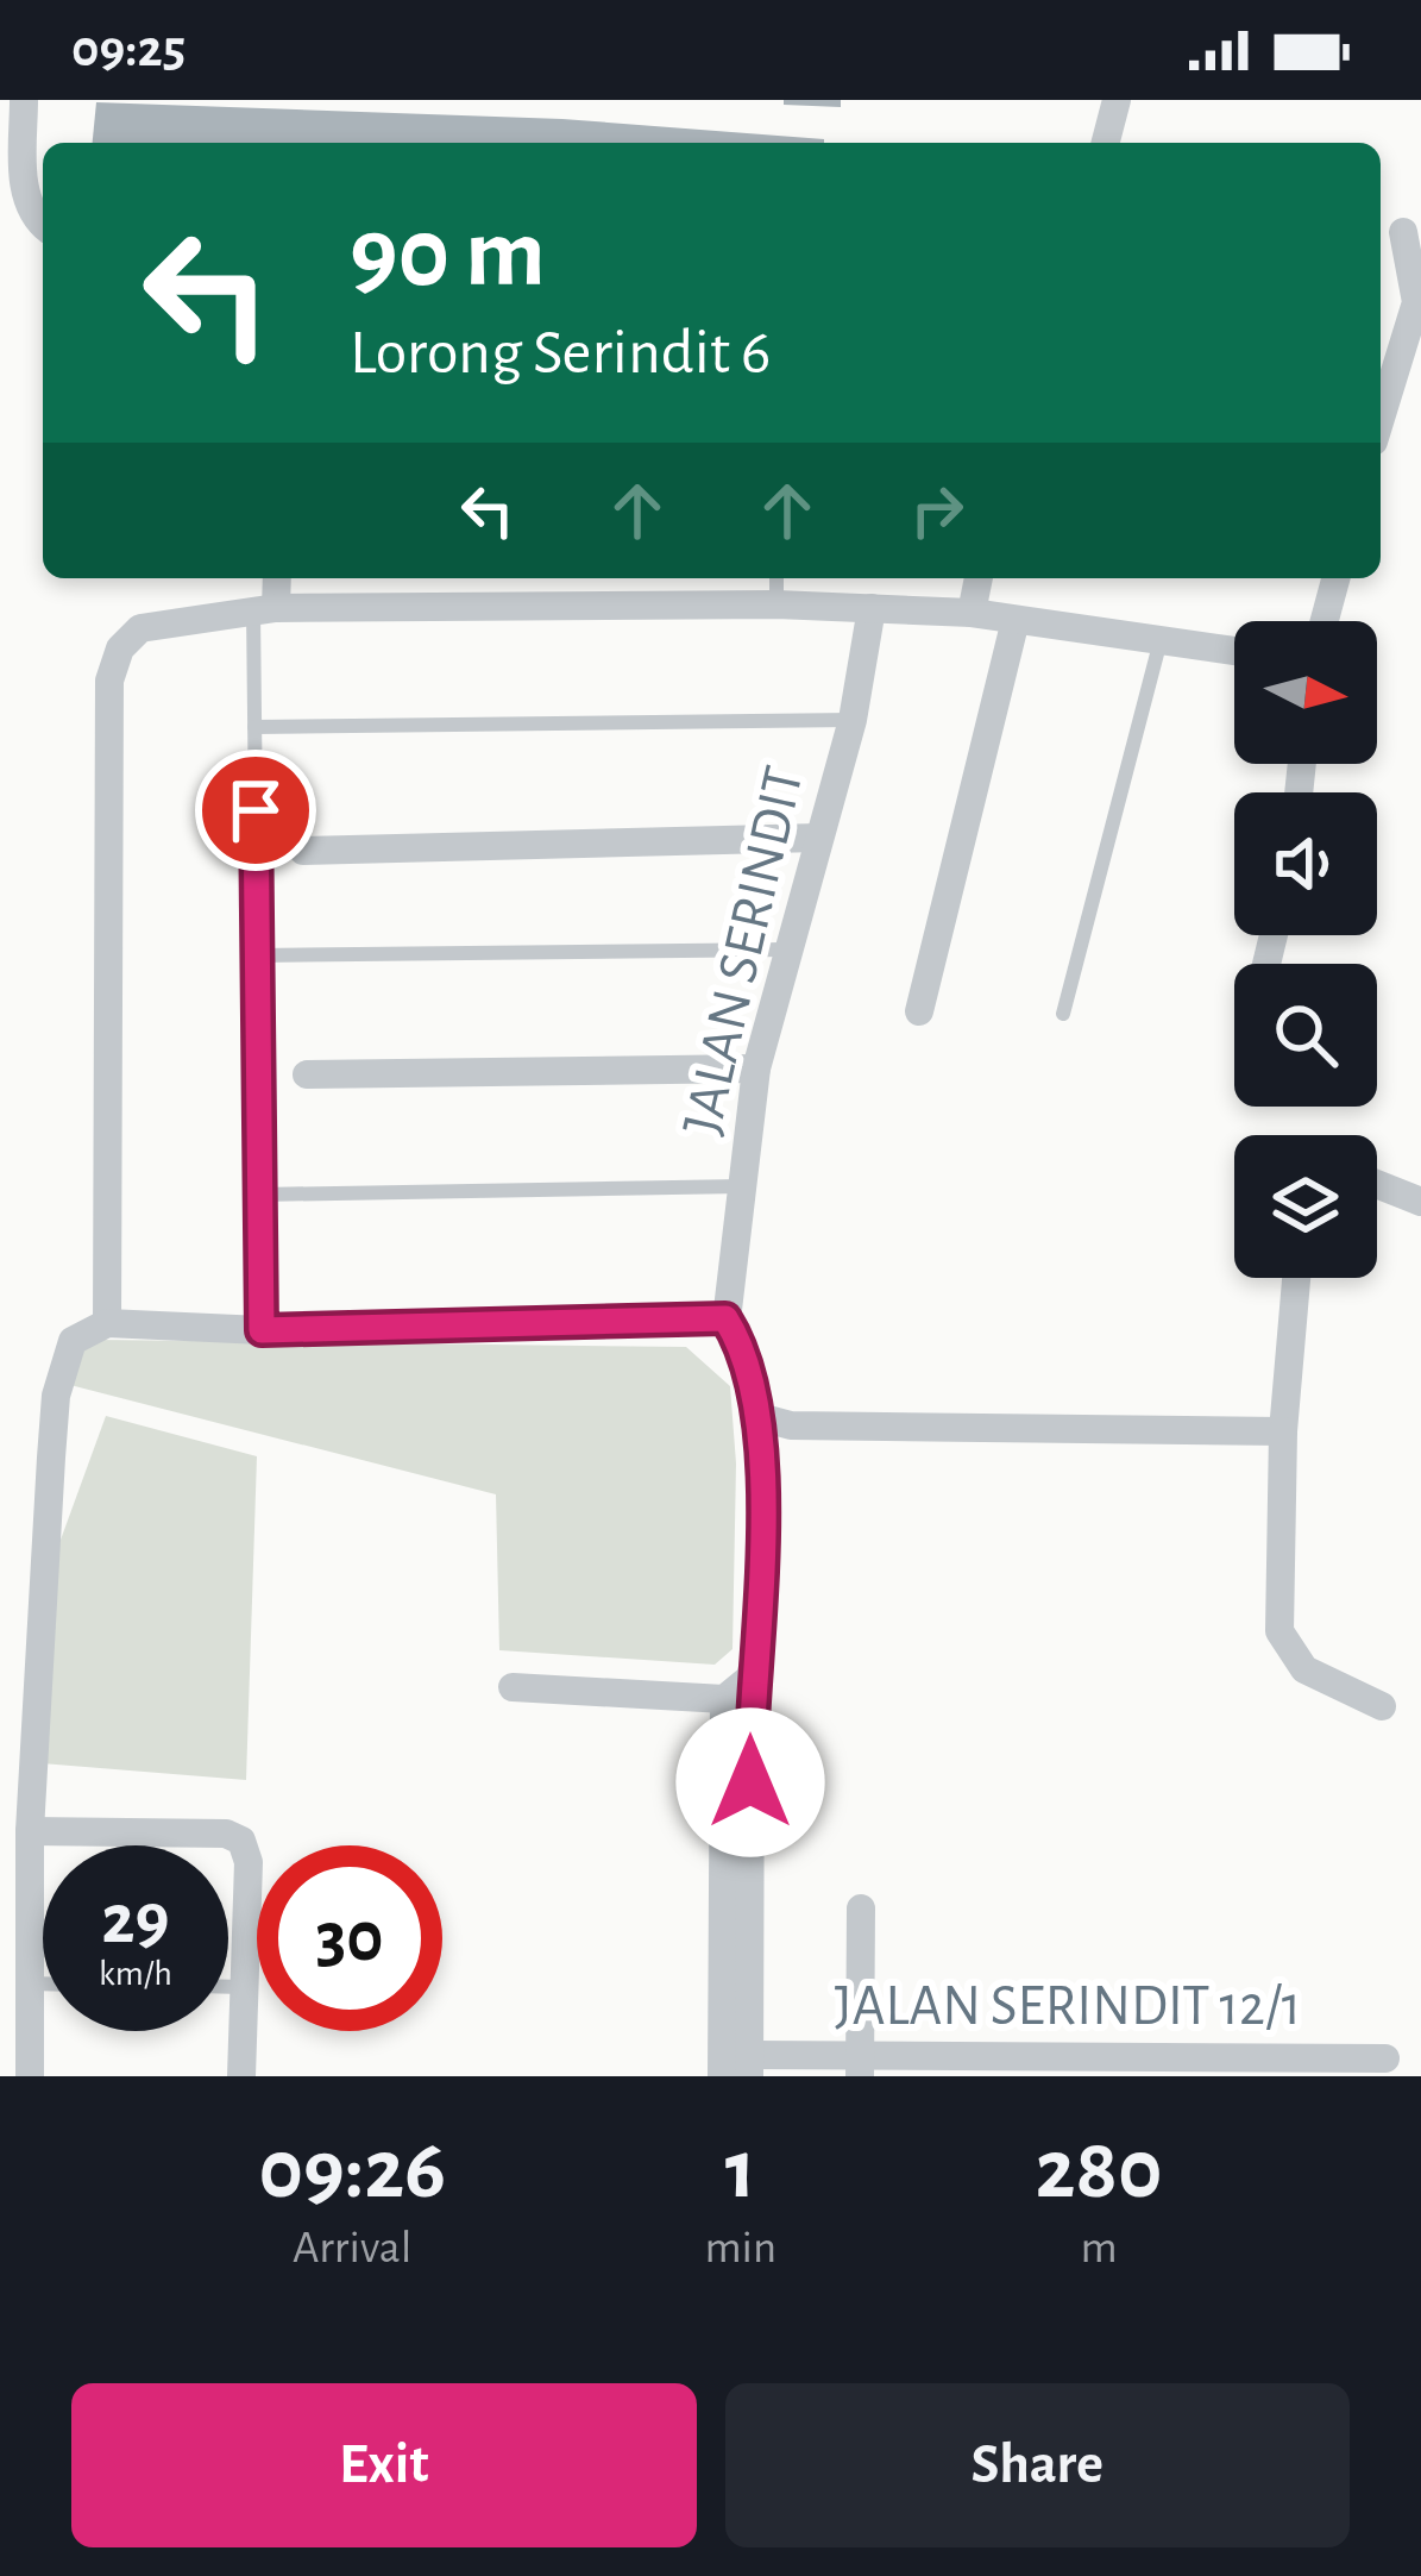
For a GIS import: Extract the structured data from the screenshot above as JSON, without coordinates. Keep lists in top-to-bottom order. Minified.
{"streets":{"street":["JALAN SERINDIT","JALAN SERINDIT 12/1"]},"north":"right","page":{"status":"09:25","turn":["90 m","Lorong Serindit 6"],"speed":"29 km/h","limit":"30","eta":["09:26","Arrival","1","min","280","m"],"buttons":["Exit","Share"]}}
